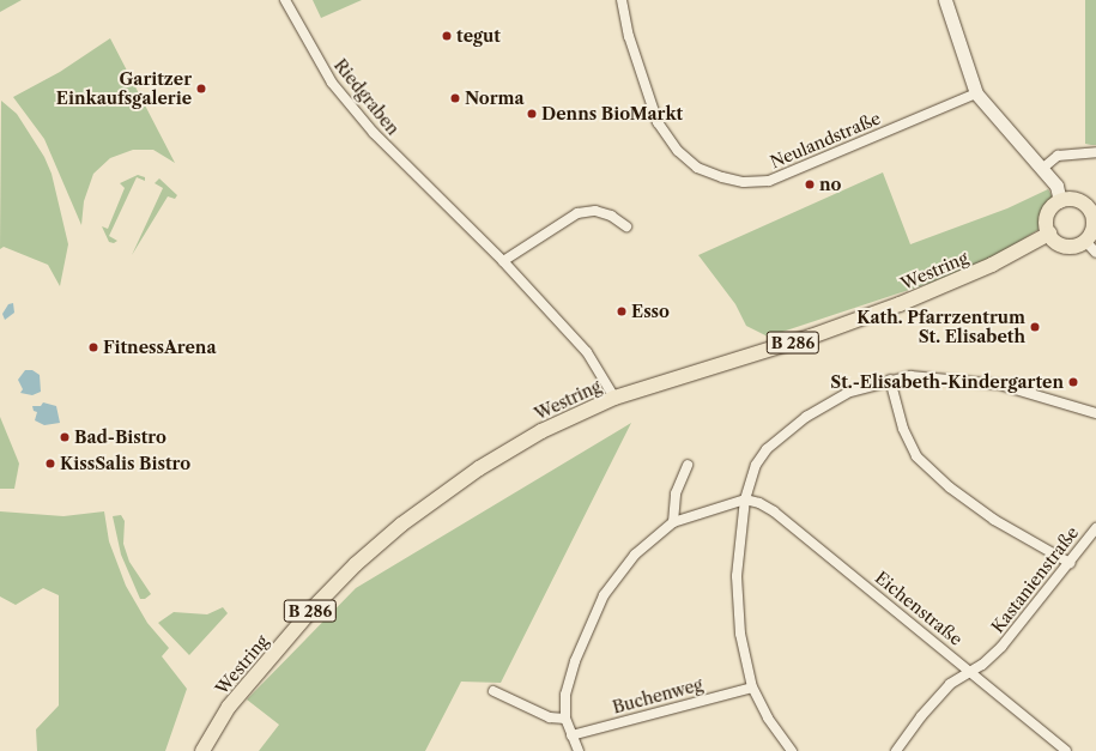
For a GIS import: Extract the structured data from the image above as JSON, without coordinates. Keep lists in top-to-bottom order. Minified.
{"streets":{"main road":["Westring","B 286"],"street":["Riedgraben","Neulandstraße","Kastanienstraße","Eichenstraße","Buchenweg"]},"crossings":[["Riedgraben","Westring"],["Kastanienstraße","Eichenstraße"]],"places":["tegut","Garitzer Einkaufsgalerie","Norma","Denns BioMarkt","no","Esso","Kath. Pfarrzentrum St. Elisabeth","FitnessArena","St.-Elisabeth-Kindergarten","Bad-Bistro","KissSalis Bistro"]}
